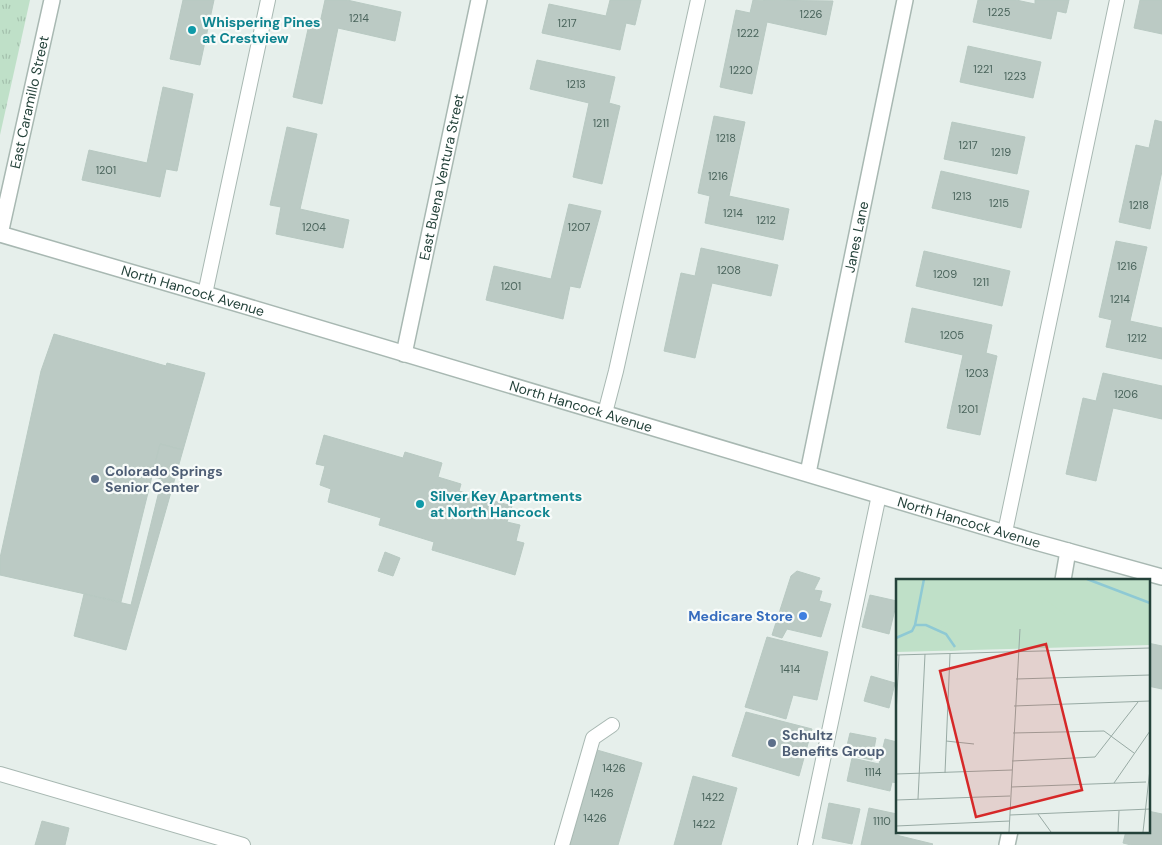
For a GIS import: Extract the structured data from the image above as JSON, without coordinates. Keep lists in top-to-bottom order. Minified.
{"streets":{"street":["East Caramillo Street","East Buena Ventura Street","Janes Lane","North Hancock Avenue"]},"crossings":[["East Caramillo Street","North Hancock Avenue"],["East Buena Ventura Street","North Hancock Avenue"],["Janes Lane","North Hancock Avenue"]],"places":["Whispering Pines at Crestview","Colorado Springs Senior Center","Silver Key Apartments at North Hancock","Medicare Store","Schultz Benefits Group"],"house_numbers":["1225","1226","1214","1217","1222","1221","1220","1223","1213","1211","1218","1217","1219","1201","1216","1213","1215","1218","1214","1212","1204","1207","1216","1208","1209","1211","1201","1214","1205","1212","1203","1206","1201","1414","1426","1114","1426","1422","1426","1110","1422"]}
